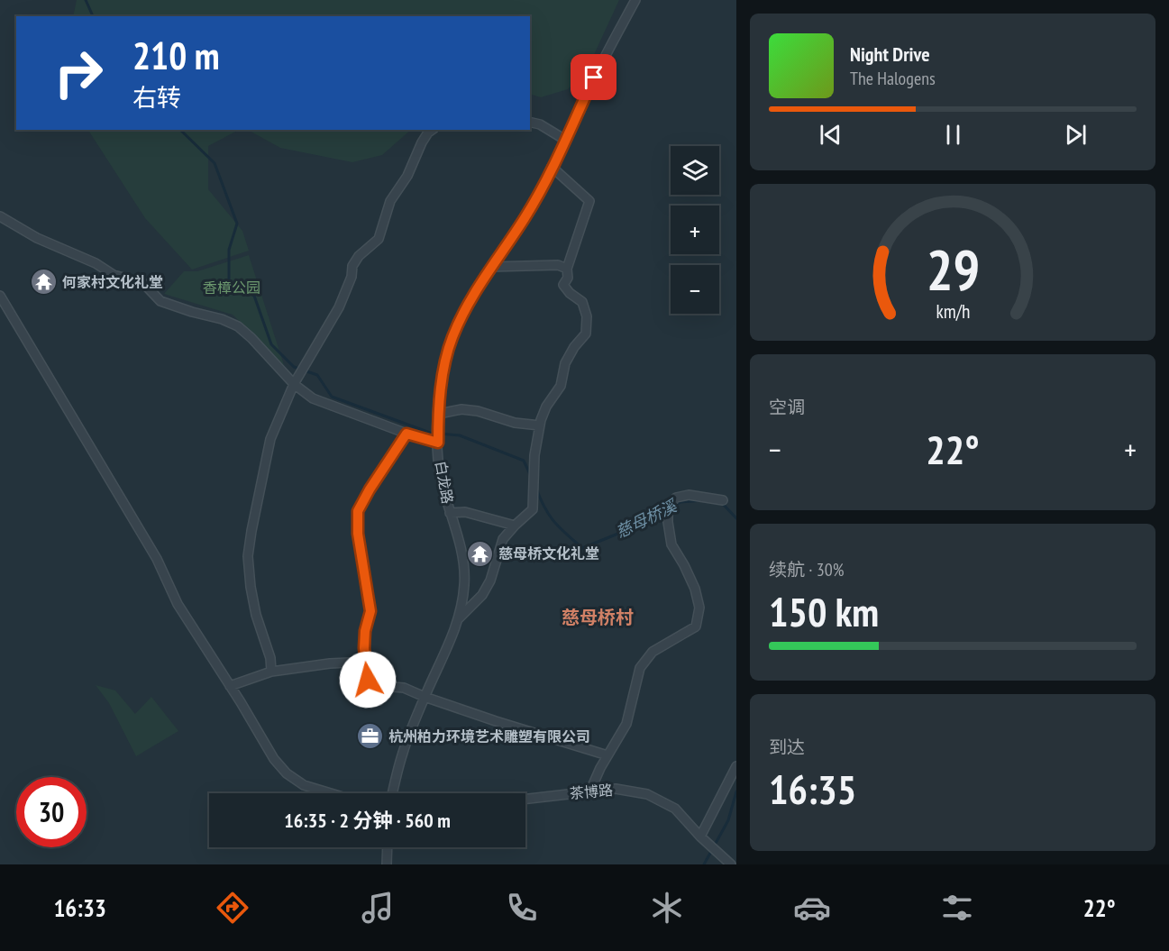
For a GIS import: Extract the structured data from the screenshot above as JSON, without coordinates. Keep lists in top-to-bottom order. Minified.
{"streets":{"street":["白龙路","茶博路"]},"districts":["慈母桥村"],"water":["慈母桥溪"],"parks":["香樟公园"],"places":{"temple":["何家村文化礼堂","慈母桥文化礼堂"],"office":["杭州柏力环境艺术雕塑有限公司"]},"page":{"turn":["210 m","右转"],"song":["Night Drive","The Halogens"],"map_buttons":["+","−"],"tile":["空调",["续航 · 30%","150 km"],["到达","16:35"]],"heat":["−","22°","+"],"limit":"30","trip":"16:35 · 2 分钟 · 560 m","tabs":["16:33","22°"],"gauge":["29","km/h"]}}
